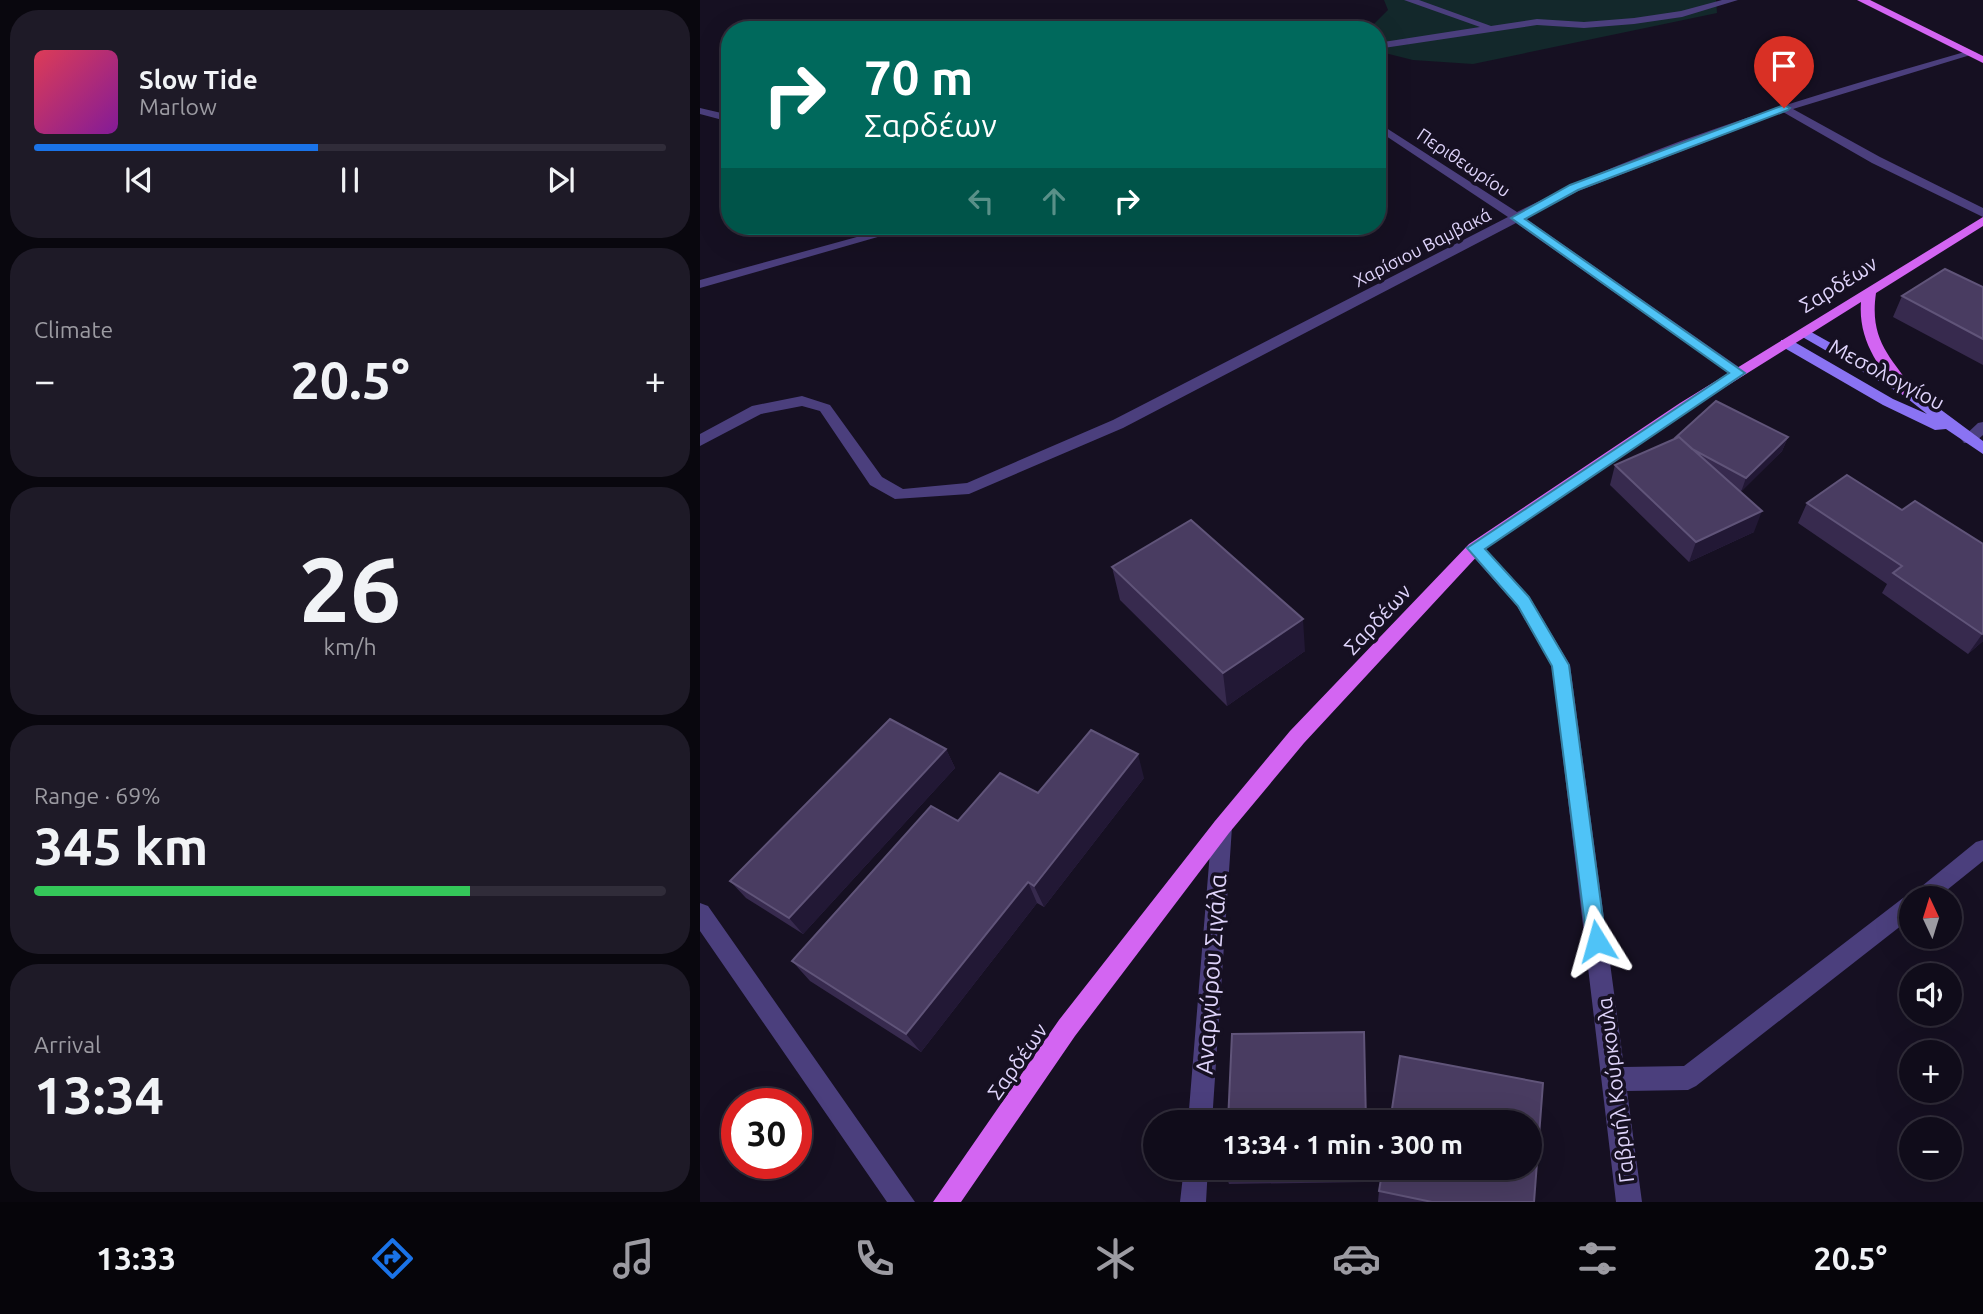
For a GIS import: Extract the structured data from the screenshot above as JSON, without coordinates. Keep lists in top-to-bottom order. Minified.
{"streets":{"main road":["Σαρδέων"],"street":["Περιθεωρίου","Χαρίσιου Βαμβακά","Μεσολογγίου","Αναργύρου Σιγάλα","Γαβριήλ Κούρκουλα"]},"crossings":[["Περιθεωρίου","Χαρίσιου Βαμβακά"],["Περιθεωρίου","Σαρδέων"],["Σαρδέων","Μεσολογγίου"],["Σαρδέων","Αναργύρου Σιγάλα"],["Σαρδέων","Γαβριήλ Κούρκουλα"]],"north":"top","page":{"turn":["70 m","Σαρδέων"],"song":["Slow Tide","Marlow"],"tile":["Climate",["26","km/h"],["Range · 69%","345 km"],["Arrival","13:34"]],"heat":["−","20.5°","+"],"map_buttons":["+","−"],"limit":"30","trip":"13:34 · 1 min · 300 m","tabs":["13:33","20.5°"]}}
